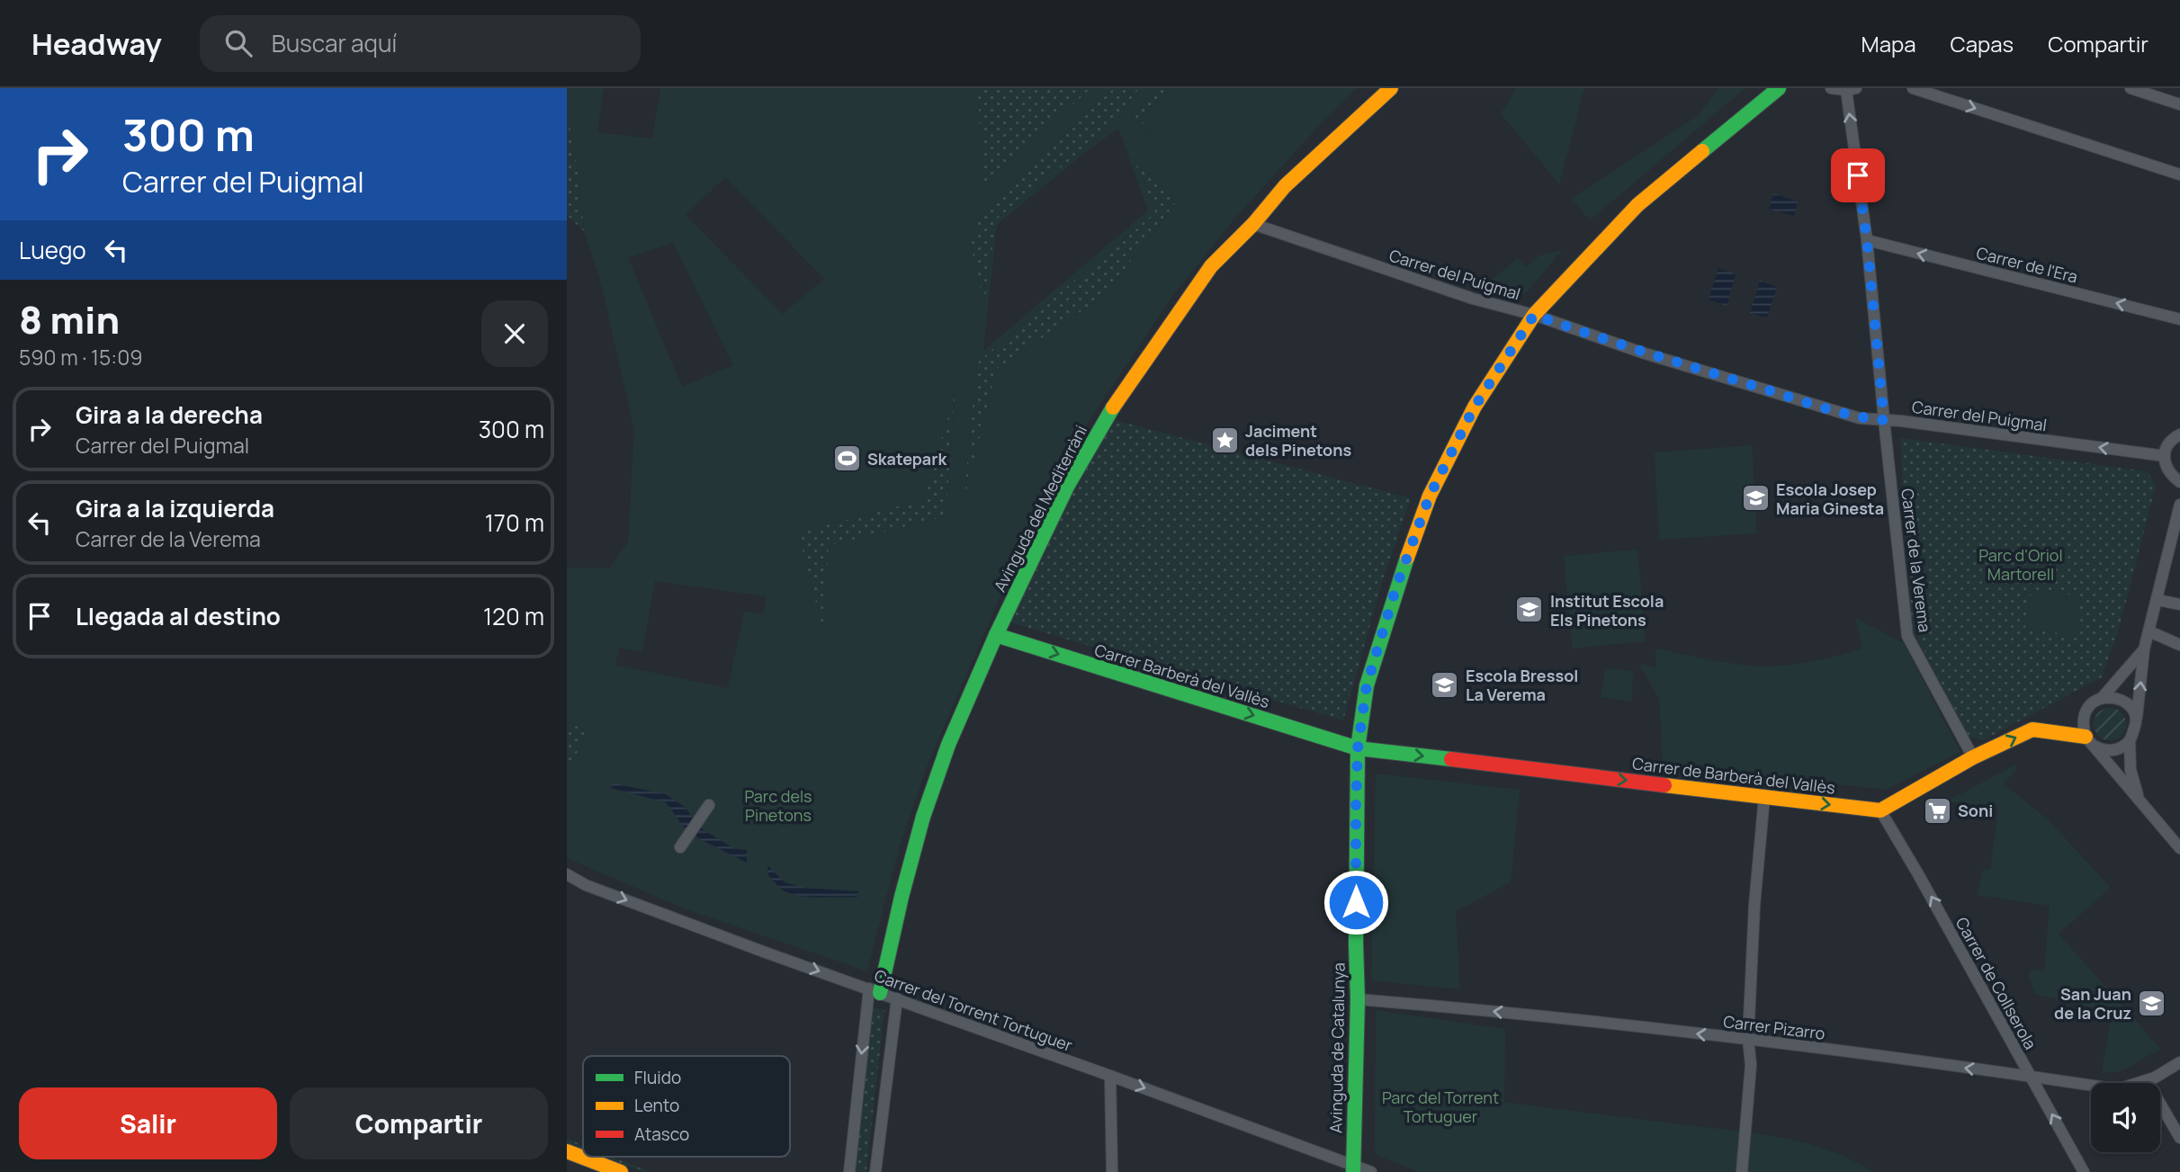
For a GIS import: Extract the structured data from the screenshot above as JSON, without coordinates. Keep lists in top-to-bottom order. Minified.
{"streets":{"street":["Carrer de l'Era","Carrer del Puigmal","Avinguda del Mediterràni","Carrer de la Verema","Carrer Barberà del Vallès","Carrer de Barberà del Vallès","Carrer de Collserola","Carrer del Torrent Tortuguer","Carrer Pizarro","Avinguda de Catalunya"]},"crossings":[["Carrer de l'Era","Carrer de la Verema"],["Carrer del Puigmal","Avinguda del Mediterràni"],["Carrer del Puigmal","Carrer de la Verema"],["Carrer del Puigmal","Avinguda de Catalunya"],["Avinguda del Mediterràni","Carrer Barberà del Vallès"],["Avinguda del Mediterràni","Carrer del Torrent Tortuguer"],["Carrer Barberà del Vallès","Carrer de Barberà del Vallès"],["Carrer Barberà del Vallès","Avinguda de Catalunya"],["Carrer de Barberà del Vallès","Carrer de Collserola"],["Carrer de Barberà del Vallès","Avinguda de Catalunya"],["Carrer de Collserola","Carrer Pizarro"],["Carrer del Torrent Tortuguer","Avinguda de Catalunya"],["Carrer Pizarro","Avinguda de Catalunya"]],"one_way":["Carrer de l'Era","Carrer Barberà del Vallès","Carrer de Barberà del Vallès","Carrer de Collserola","Carrer del Torrent Tortuguer","Carrer Pizarro"],"parks":["Parc d'Oriol Martorell","Parc dels Pinetons","Parc del Torrent Tortuguer"],"places":{"place":["Jaciment dels Pinetons"],"sports":["Skatepark"],"school or university":["Escola Josep Maria Ginesta","Institut Escola Els Pinetons","Escola Bressol La Verema","San Juan de la Cruz"],"supermarket":["Soni"]},"legend":["Fluido","Lento","Atasco"],"page":{"header":"Headway","search":"Buscar aquí","nav":["Mapa","Capas","Compartir"],"turn":["300 m","Carrer del Puigmal"],"then":"Luego","heading":["8 min","590 m · 15:09"],"list":[{"name":"Gira a la derecha","note":"Carrer del Puigmal","value":"300 m"},{"name":"Gira a la izquierda","note":"Carrer de la Verema","value":"170 m"},{"name":"Llegada al destino","value":"120 m"}],"buttons":["Salir","Compartir"]}}
